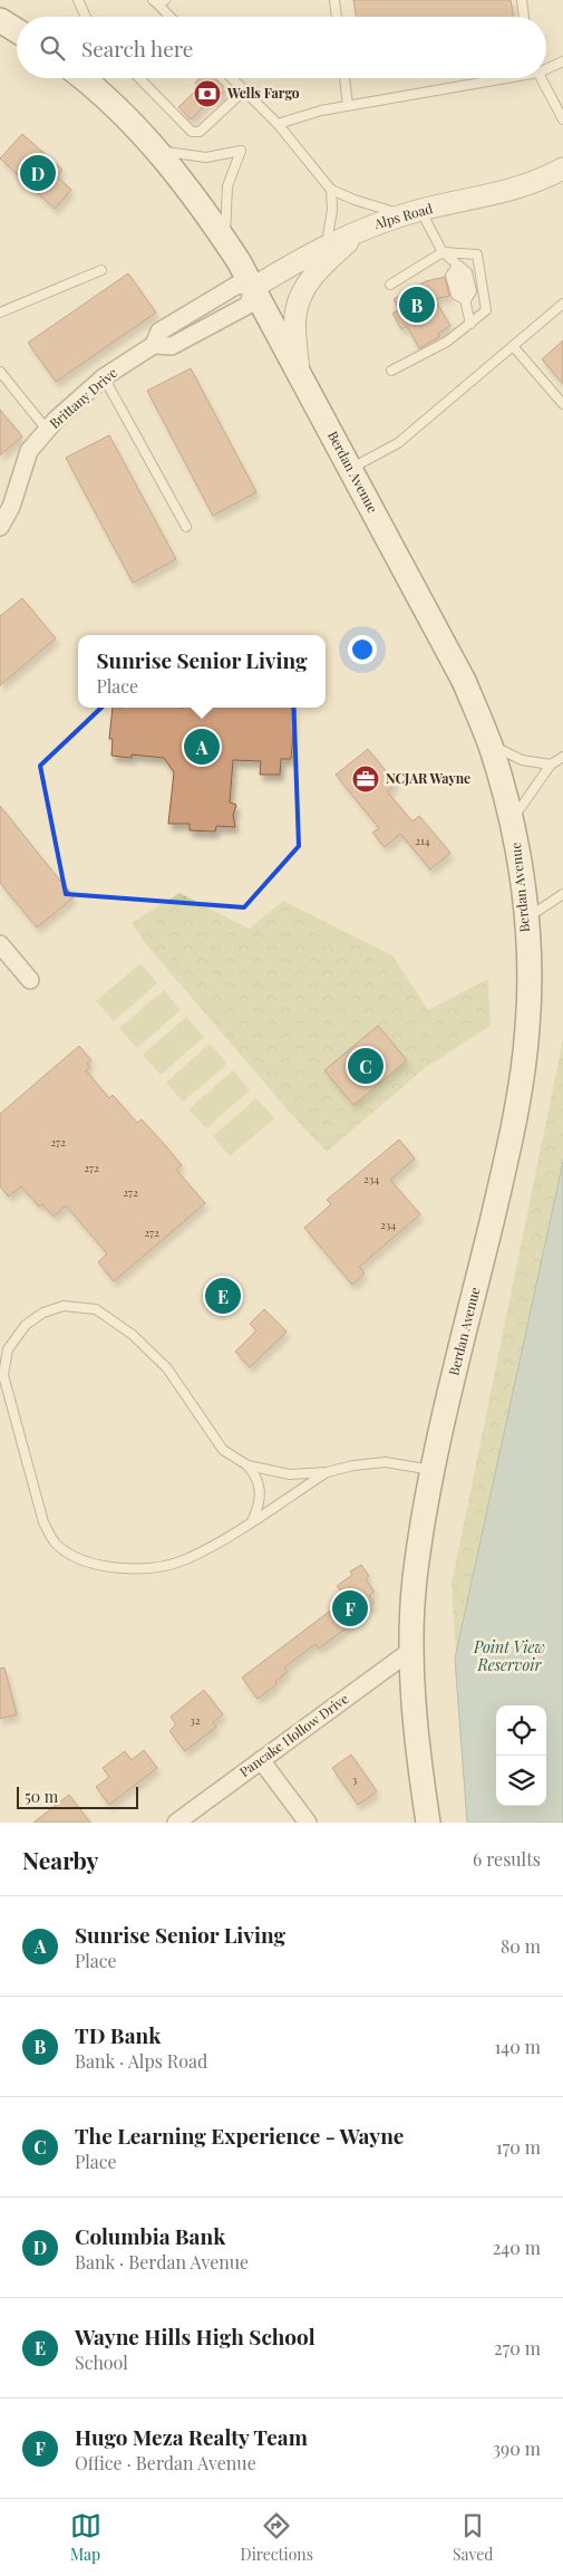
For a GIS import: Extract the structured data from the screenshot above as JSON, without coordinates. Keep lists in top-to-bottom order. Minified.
{"streets":{"main road":["Berdan Avenue"],"street":["Alps Road","Brittany Drive","Pancake Hollow Drive"]},"crossings":[["Alps Road","Brittany Drive"],["Alps Road","Berdan Avenue"],["Brittany Drive","Berdan Avenue"],["Berdan Avenue","Pancake Hollow Drive"]],"water":["Point View Reservoir"],"places":{"bank":["Wells Fargo"],"office":["NCJAR Wayne"]},"house_numbers":["214","272","272","234","272","234","272","32","3"],"scale_bar":"50 m","page":{"search":"Search here","pins":["D","B","A","C","E","F"],"popup":["Sunrise Senior Living","Place"],"scale":"50 m","heading":["Nearby","6 results"],"list":[{"mark":"A","name":"Sunrise Senior Living","note":"Place","value":"80 m"},{"mark":"B","name":"TD Bank","note":"Bank · Alps Road","value":"140 m"},{"mark":"C","name":"The Learning Experience - Wayne","note":"Place","value":"170 m"},{"mark":"D","name":"Columbia Bank","note":"Bank · Berdan Avenue","value":"240 m"},{"mark":"E","name":"Wayne Hills High School","note":"School","value":"270 m"},{"mark":"F","name":"Hugo Meza Realty Team","note":"Office · Berdan Avenue","value":"390 m"}],"nav":["Map","Directions","Saved"]}}
